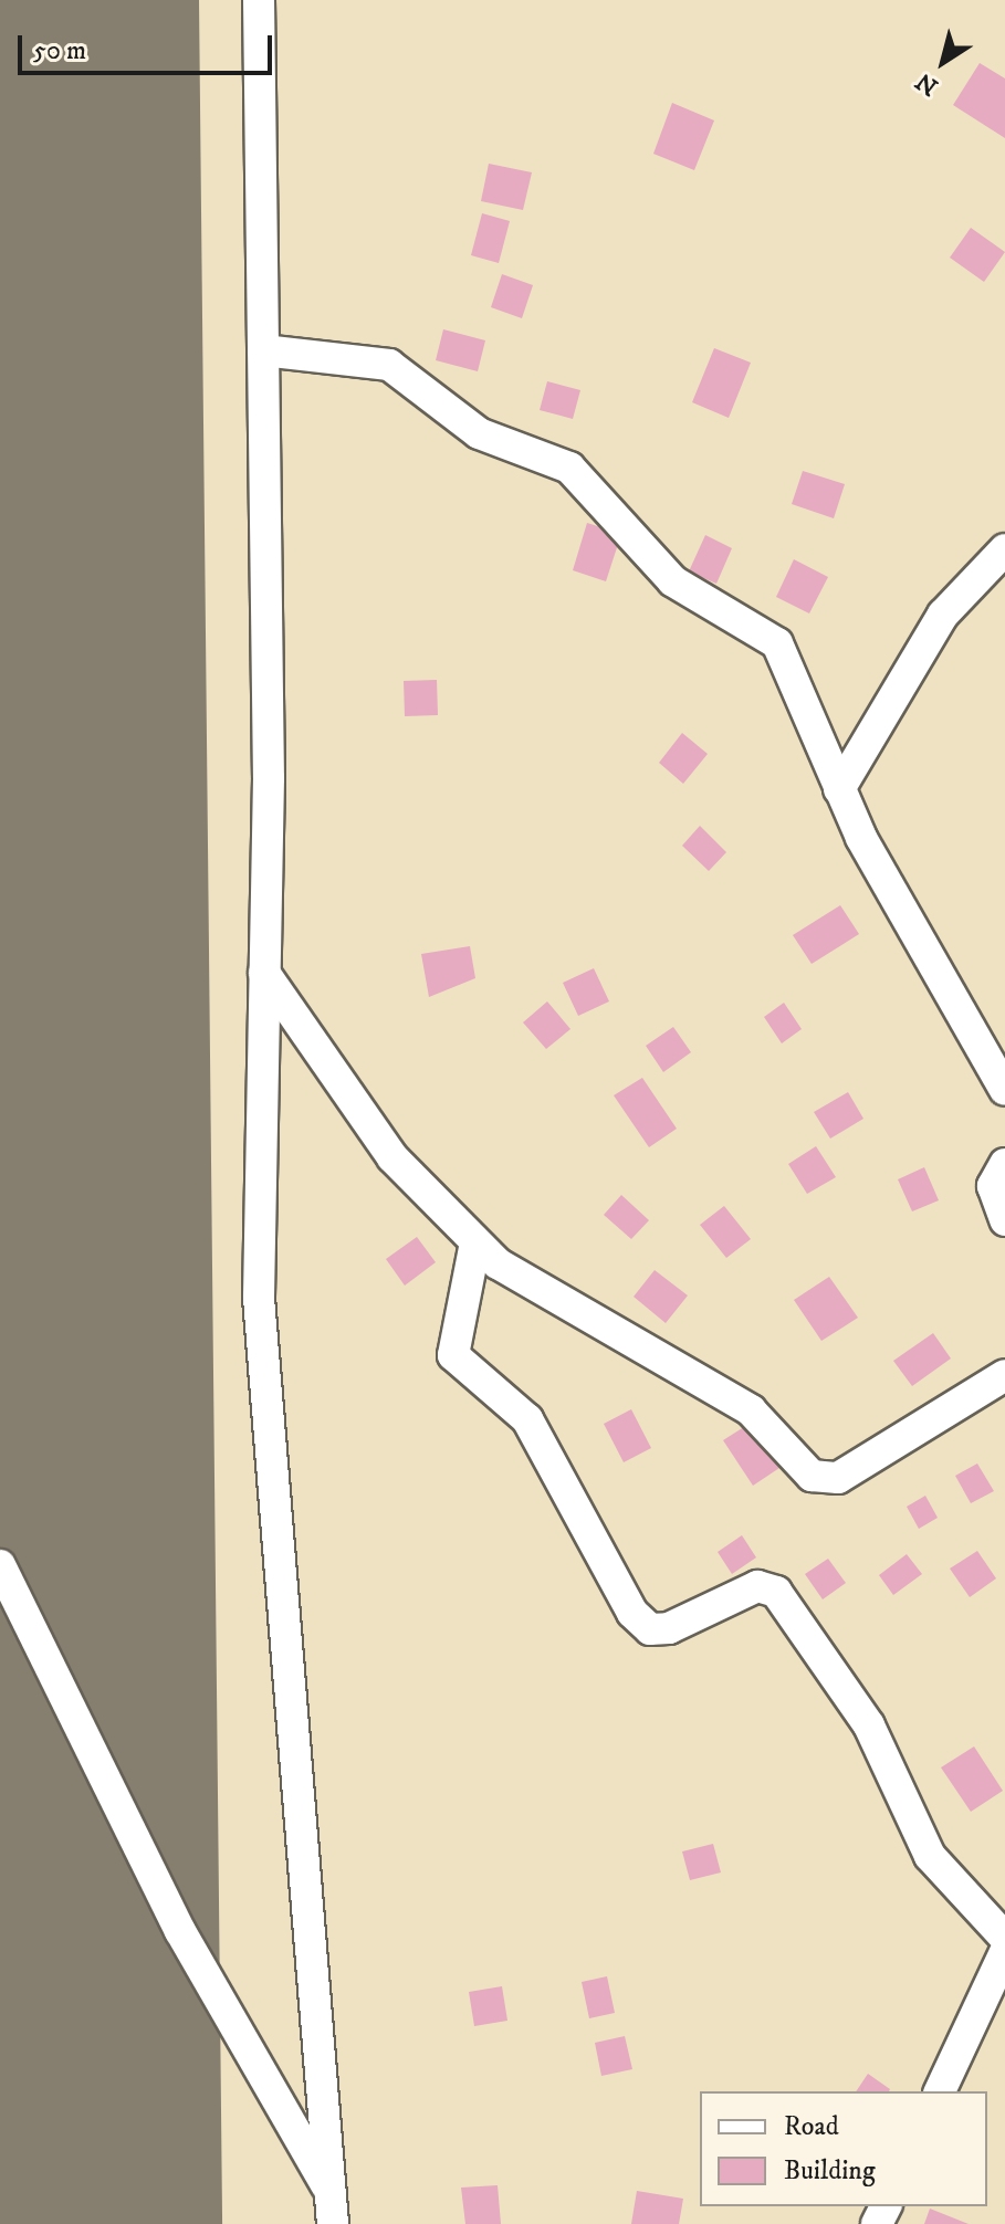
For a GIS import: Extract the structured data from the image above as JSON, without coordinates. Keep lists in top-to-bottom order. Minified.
{"legend":["Road","Building"],"scale_bar":"50 m","north":"bottom left"}
